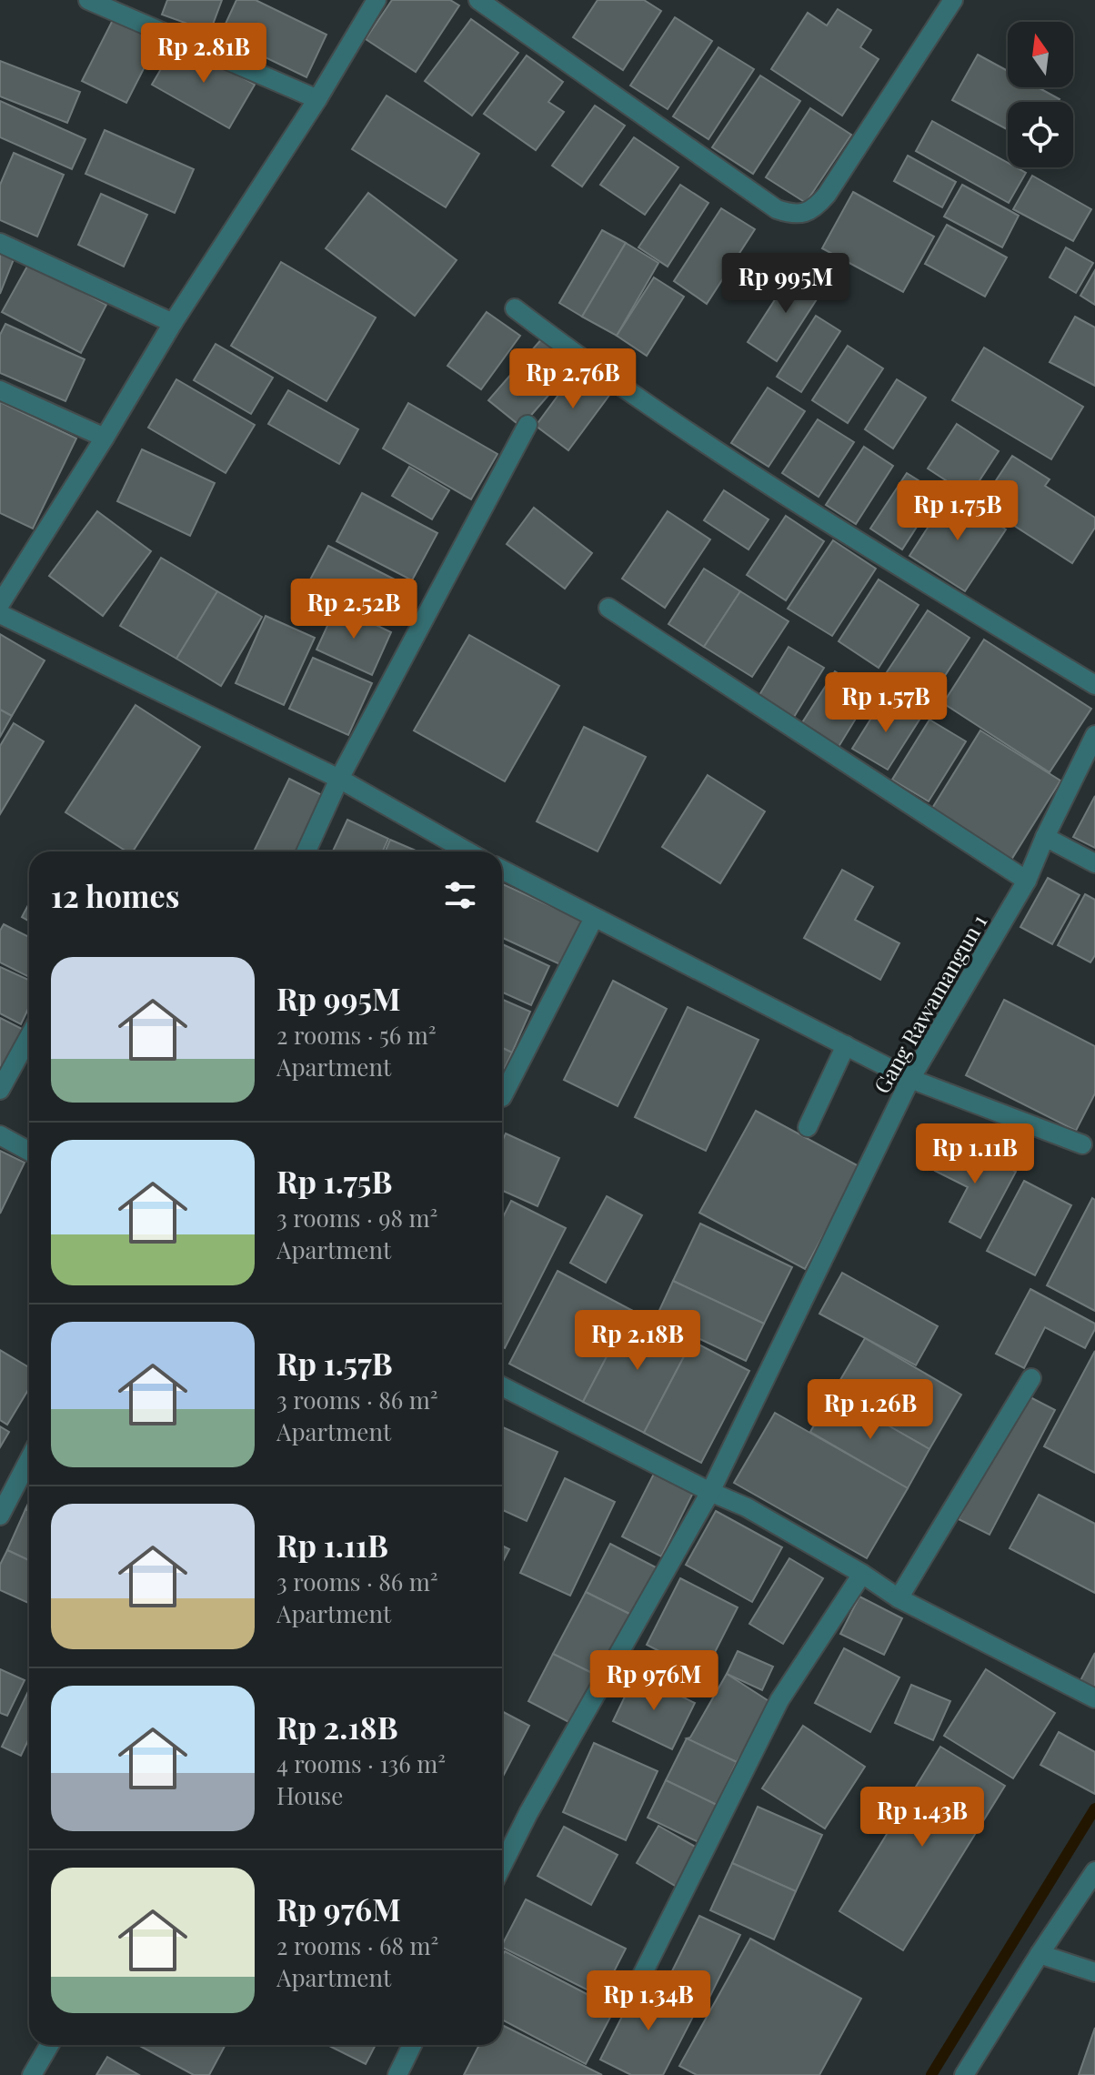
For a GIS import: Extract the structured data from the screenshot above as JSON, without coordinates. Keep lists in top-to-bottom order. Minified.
{"streets":{"street":["Gang Rawamangun 1"]},"north":"top","page":{"price":["Rp 2.81B","Rp 995M","Rp 2.76B","Rp 1.75B","Rp 2.52B","Rp 1.57B","Rp 1.11B","Rp 2.18B","Rp 1.26B","Rp 976M","Rp 1.43B","Rp 1.34B"],"heading":"12 homes","list":[{"name":"Rp 995M","note":"2 rooms · 56 m² · Apartment"},{"name":"Rp 1.75B","note":"3 rooms · 98 m² · Apartment"},{"name":"Rp 1.57B","note":"3 rooms · 86 m² · Apartment"},{"name":"Rp 1.11B","note":"3 rooms · 86 m² · Apartment"},{"name":"Rp 2.18B","note":"4 rooms · 136 m² · House"},{"name":"Rp 976M","note":"2 rooms · 68 m² · Apartment"}]}}
